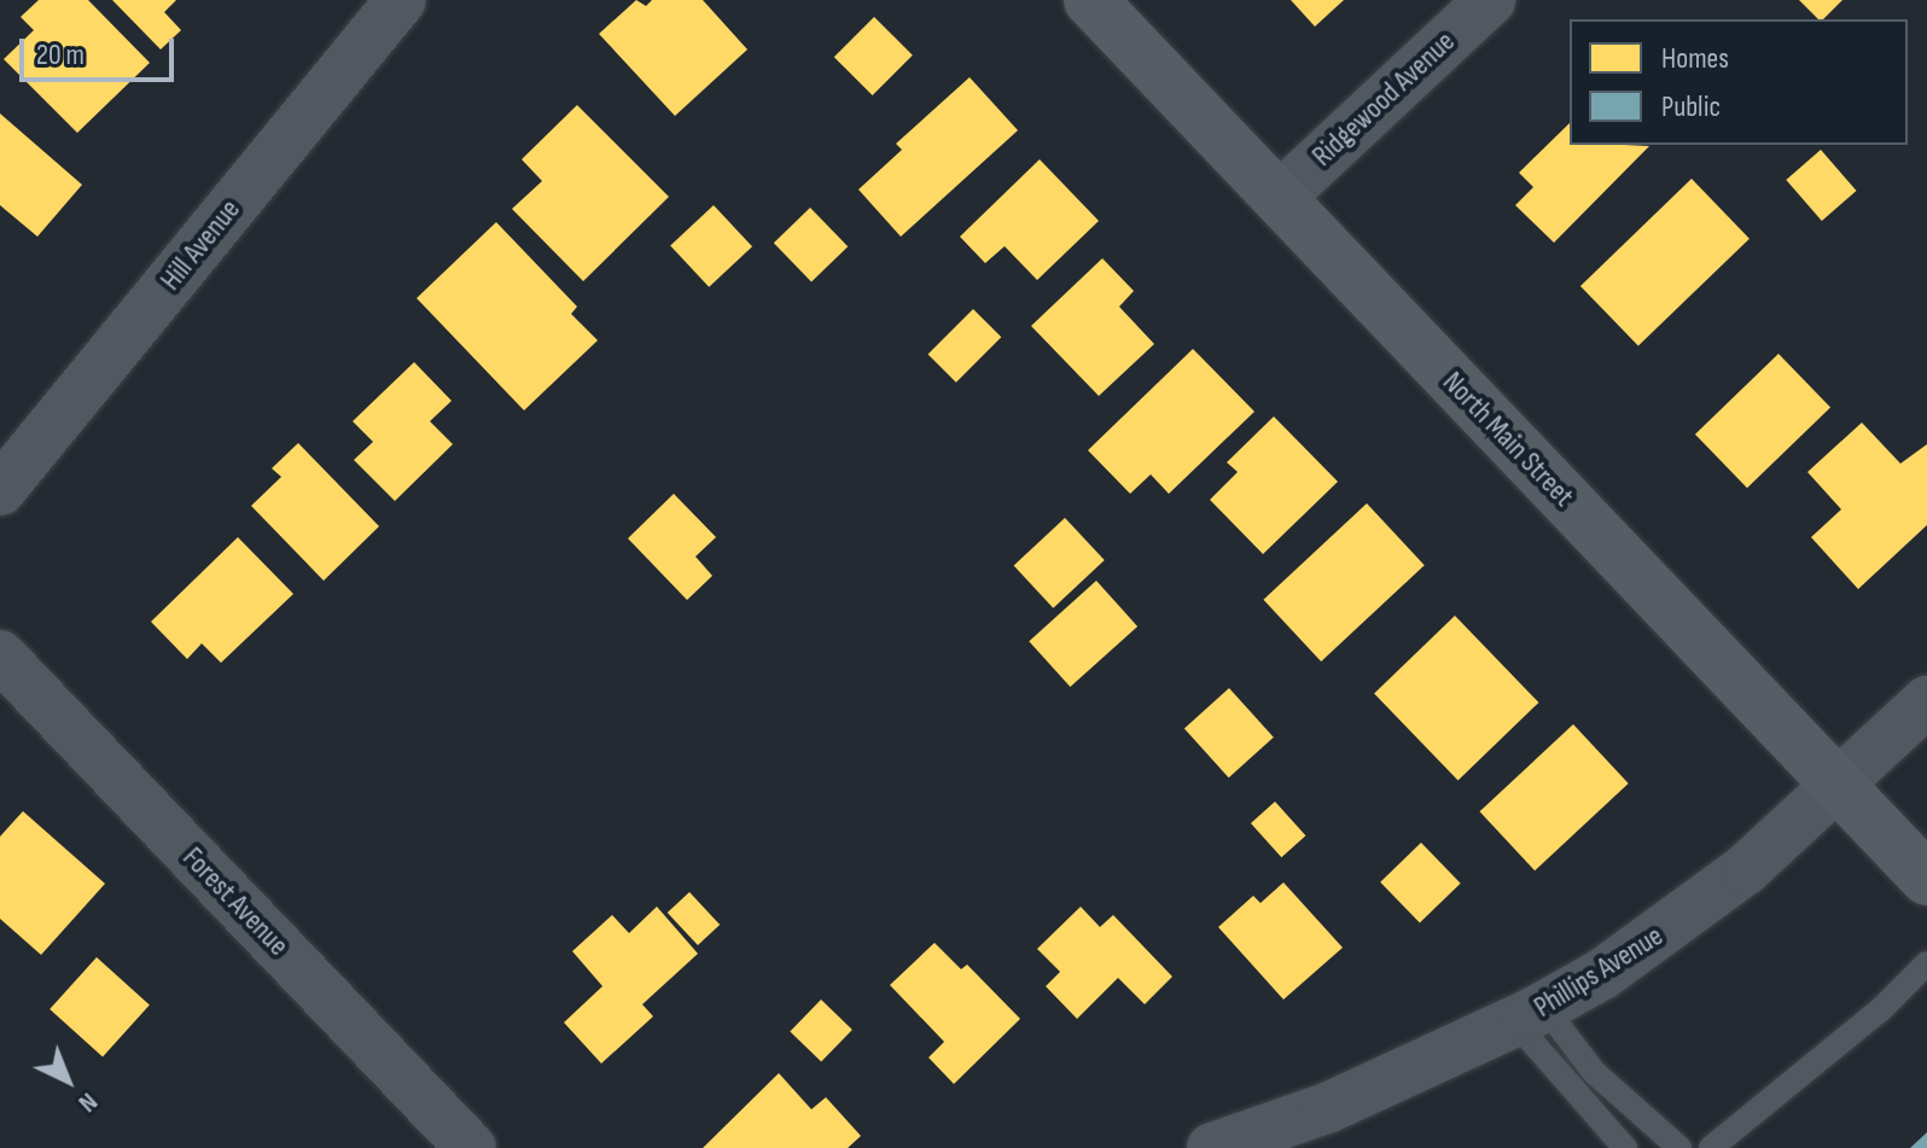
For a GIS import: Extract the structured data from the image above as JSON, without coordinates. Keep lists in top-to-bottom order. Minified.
{"streets":{"street":["Ridgewood Avenue","Hill Avenue","North Main Street","Forest Avenue","Phillips Avenue"]},"crossings":[["Ridgewood Avenue","North Main Street"],["North Main Street","Phillips Avenue"]],"legend":["Homes","Public"],"scale_bar":"20 m","north":"bottom right"}
